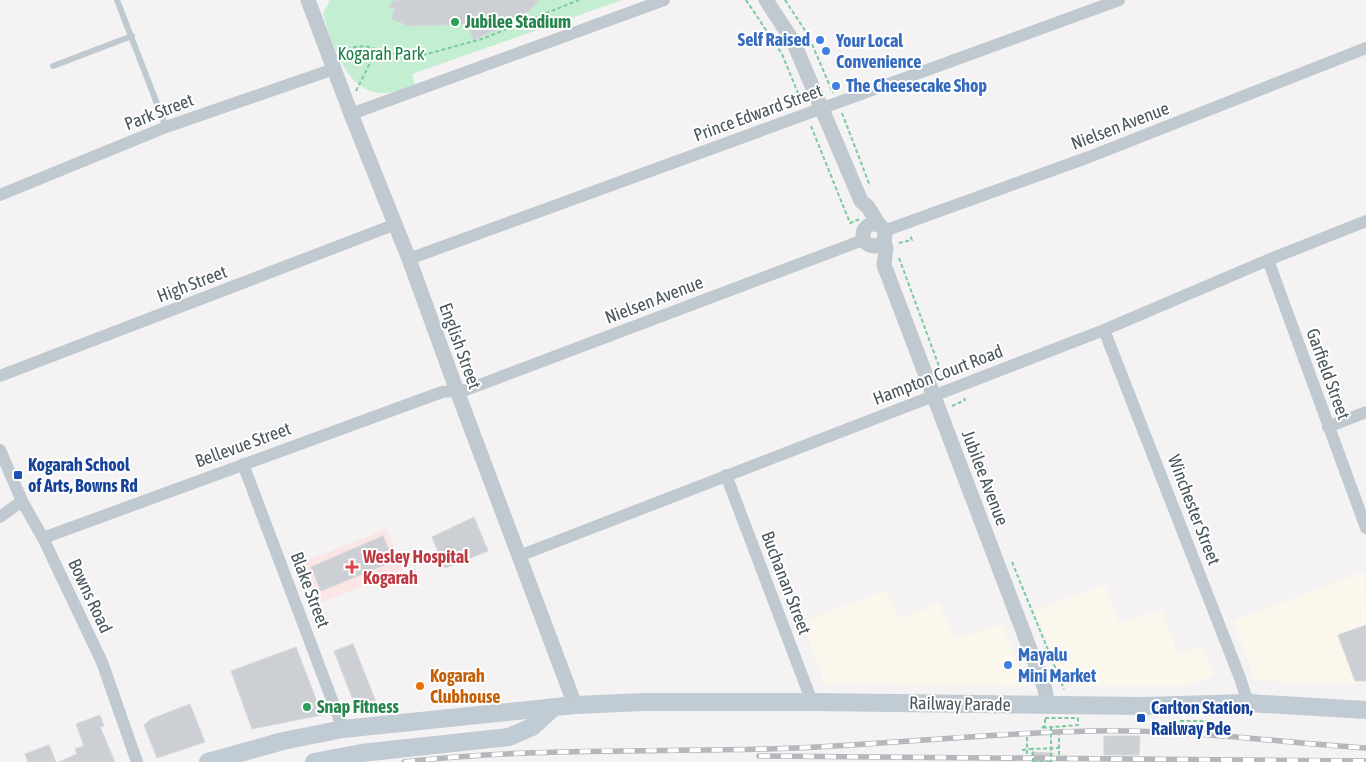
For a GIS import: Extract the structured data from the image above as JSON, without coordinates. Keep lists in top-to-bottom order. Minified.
{"streets":{"main road":["Railway Parade"],"street":["Park Street","Prince Edward Street","Nielsen Avenue","High Street","English Street","Garfield Street","Hampton Court Road","Bellevue Street","Jubilee Avenue","Winchester Street","Buchanan Street","Blake Street","Bowns Road"]},"crossings":[["Park Street","English Street"],["Prince Edward Street","English Street"],["Nielsen Avenue","English Street"],["Nielsen Avenue","Bellevue Street"],["Nielsen Avenue","Jubilee Avenue"],["High Street","English Street"],["English Street","Hampton Court Road"],["English Street","Bellevue Street"],["English Street","Railway Parade"],["Garfield Street","Hampton Court Road"],["Hampton Court Road","Jubilee Avenue"],["Hampton Court Road","Winchester Street"],["Hampton Court Road","Buchanan Street"],["Bellevue Street","Blake Street"],["Bellevue Street","Bowns Road"],["Jubilee Avenue","Railway Parade"],["Winchester Street","Railway Parade"],["Buchanan Street","Railway Parade"],["Blake Street","Railway Parade"]],"parks":["Kogarah Park"],"places":{"other":["Jubilee Stadium","Self Raised","Your Local Convenience","The Cheesecake Shop","Mayalu Mini Market","Kogarah Clubhouse","Snap Fitness"],"transit":["Kogarah School of Arts, Bowns Rd","Carlton Station, Railway Pde"],"health":["Wesley Hospital Kogarah"]}}
